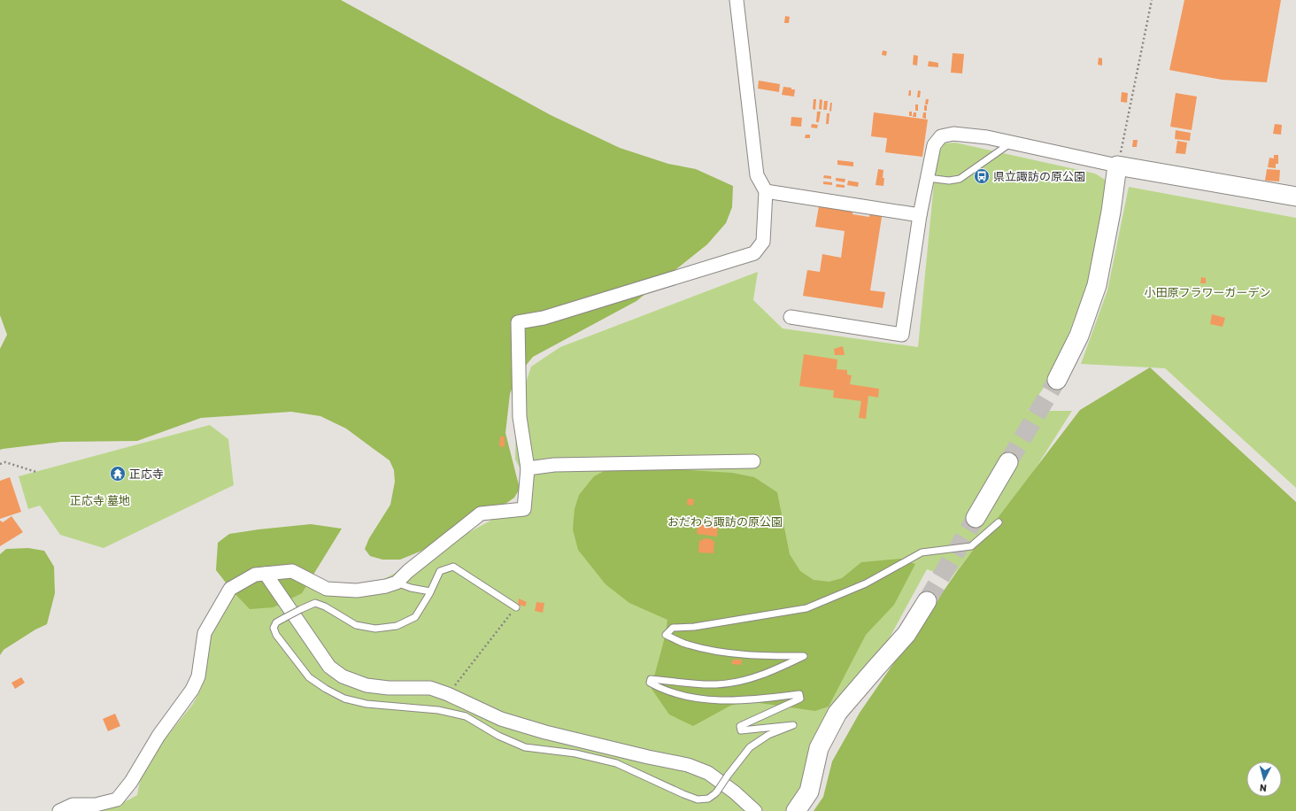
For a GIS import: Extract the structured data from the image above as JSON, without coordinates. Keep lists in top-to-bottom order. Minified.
{"parks":["小田原フラワーガーデン","正応寺 墓地","おだわら諏訪の原公園"],"places":{"bus stop":["県立諏訪の原公園"],"temple":["正応寺"]},"north":"bottom"}
